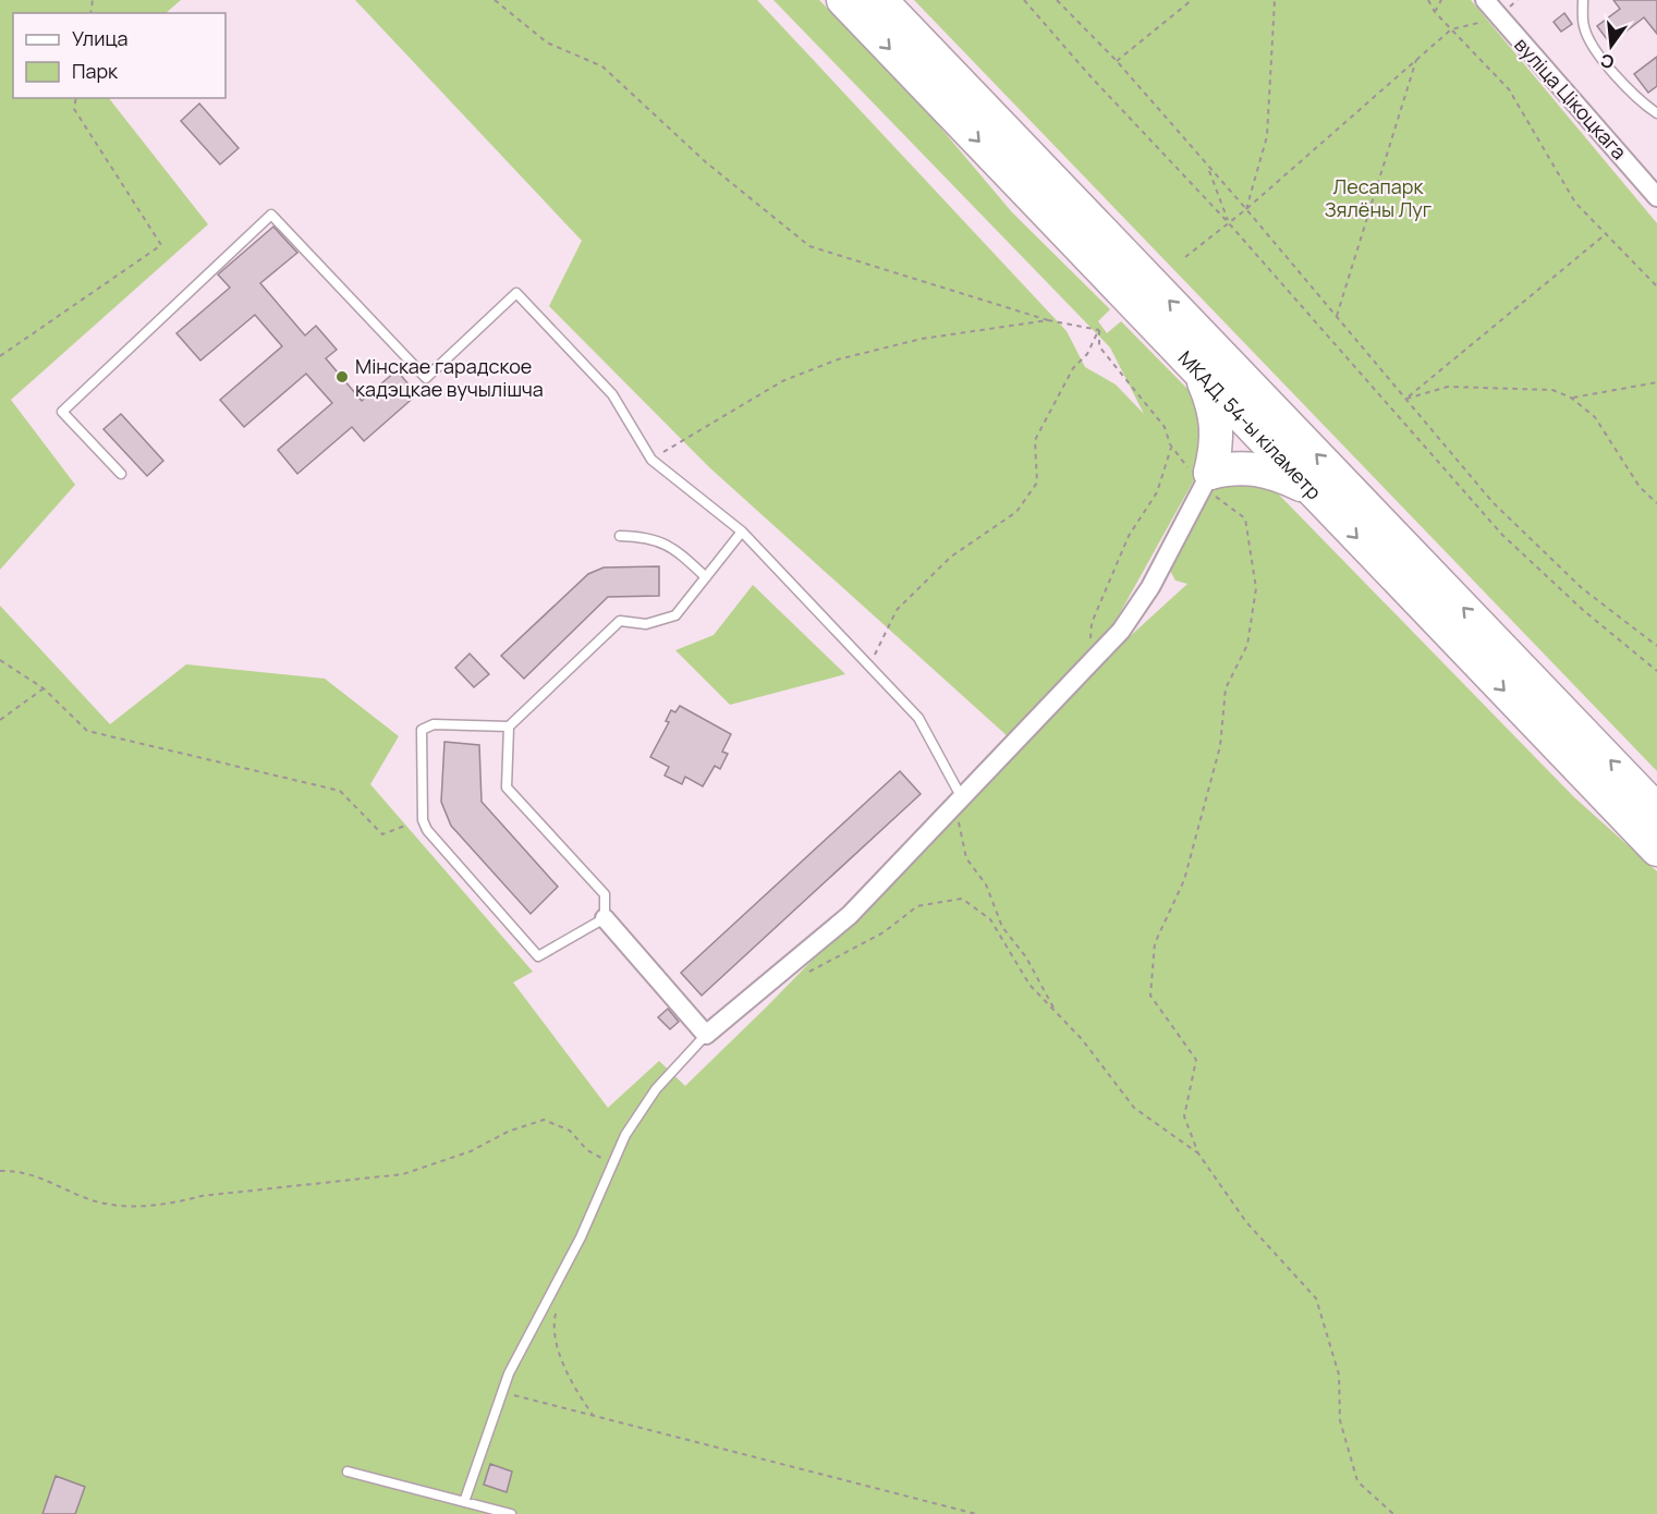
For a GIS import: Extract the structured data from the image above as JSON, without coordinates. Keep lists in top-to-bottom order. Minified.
{"streets":{"highway":["МКАД, 54-ы кіламетр"],"street":["вуліца Цікоцкага"]},"parks":["Лесапарк Зялёны Луг"],"places":["Мінскае гарадское кадэцкае вучылішча"],"legend":["Улица","Парк"],"north":"bottom"}
